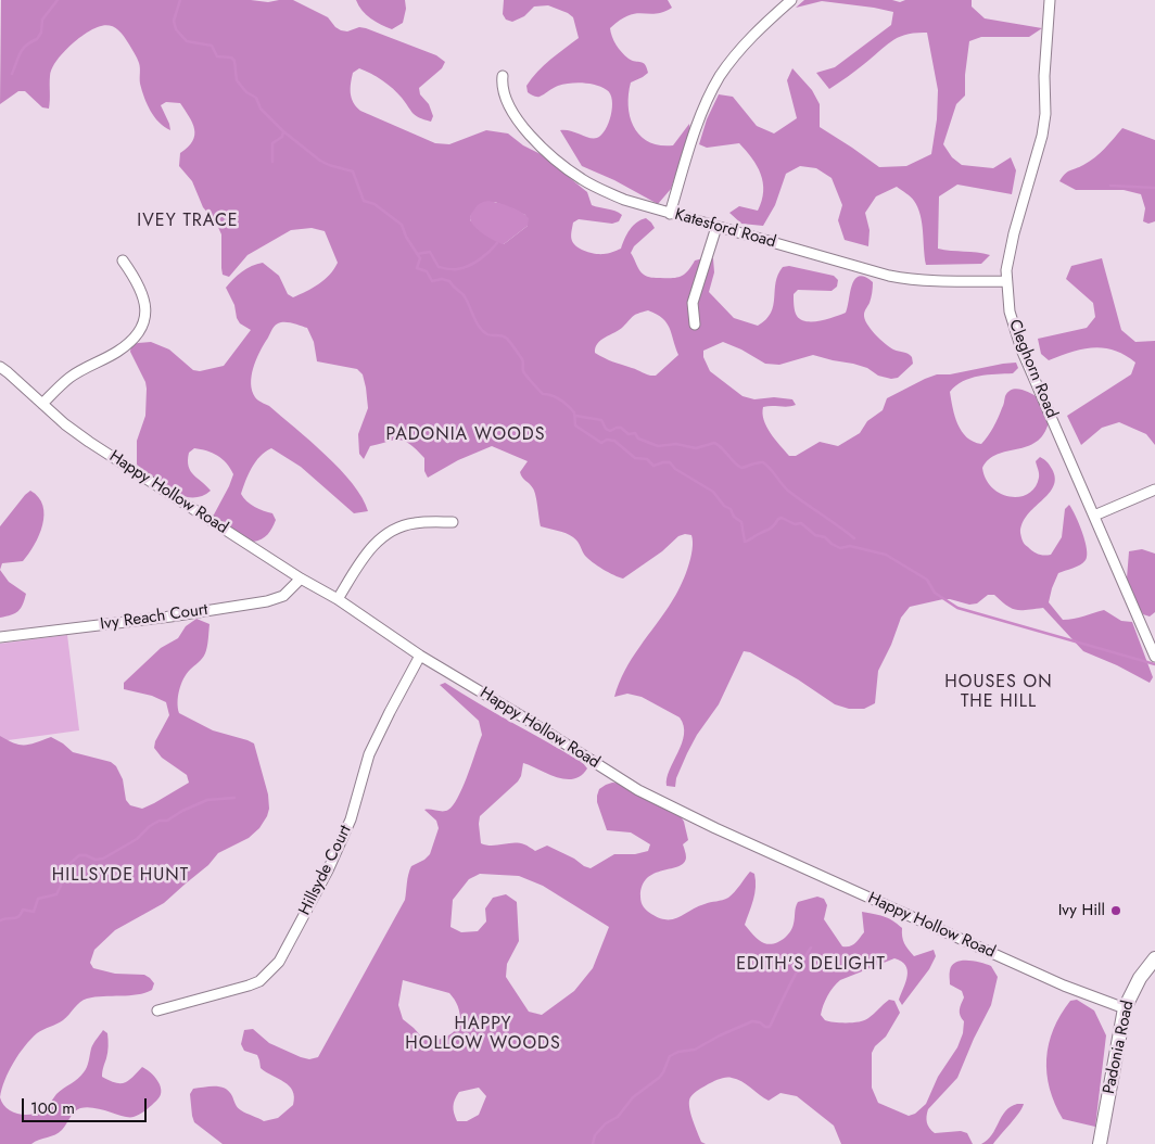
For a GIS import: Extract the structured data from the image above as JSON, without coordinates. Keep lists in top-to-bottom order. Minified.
{"streets":{"main road":["Padonia Road"],"street":["Katesford Road","Cleghorn Road","Happy Hollow Road","Ivy Reach Court","Hillsyde Court"]},"crossings":[["Katesford Road","Cleghorn Road"],["Happy Hollow Road","Ivy Reach Court"],["Happy Hollow Road","Hillsyde Court"],["Happy Hollow Road","Padonia Road"]],"districts":["IVEY TRACE","PADONIA WOODS","HOUSES ON THE HILL","HILLSYDE HUNT","EDITH'S DELIGHT","HAPPY HOLLOW WOODS"],"places":["Ivy Hill"],"scale_bar":"100 m"}
